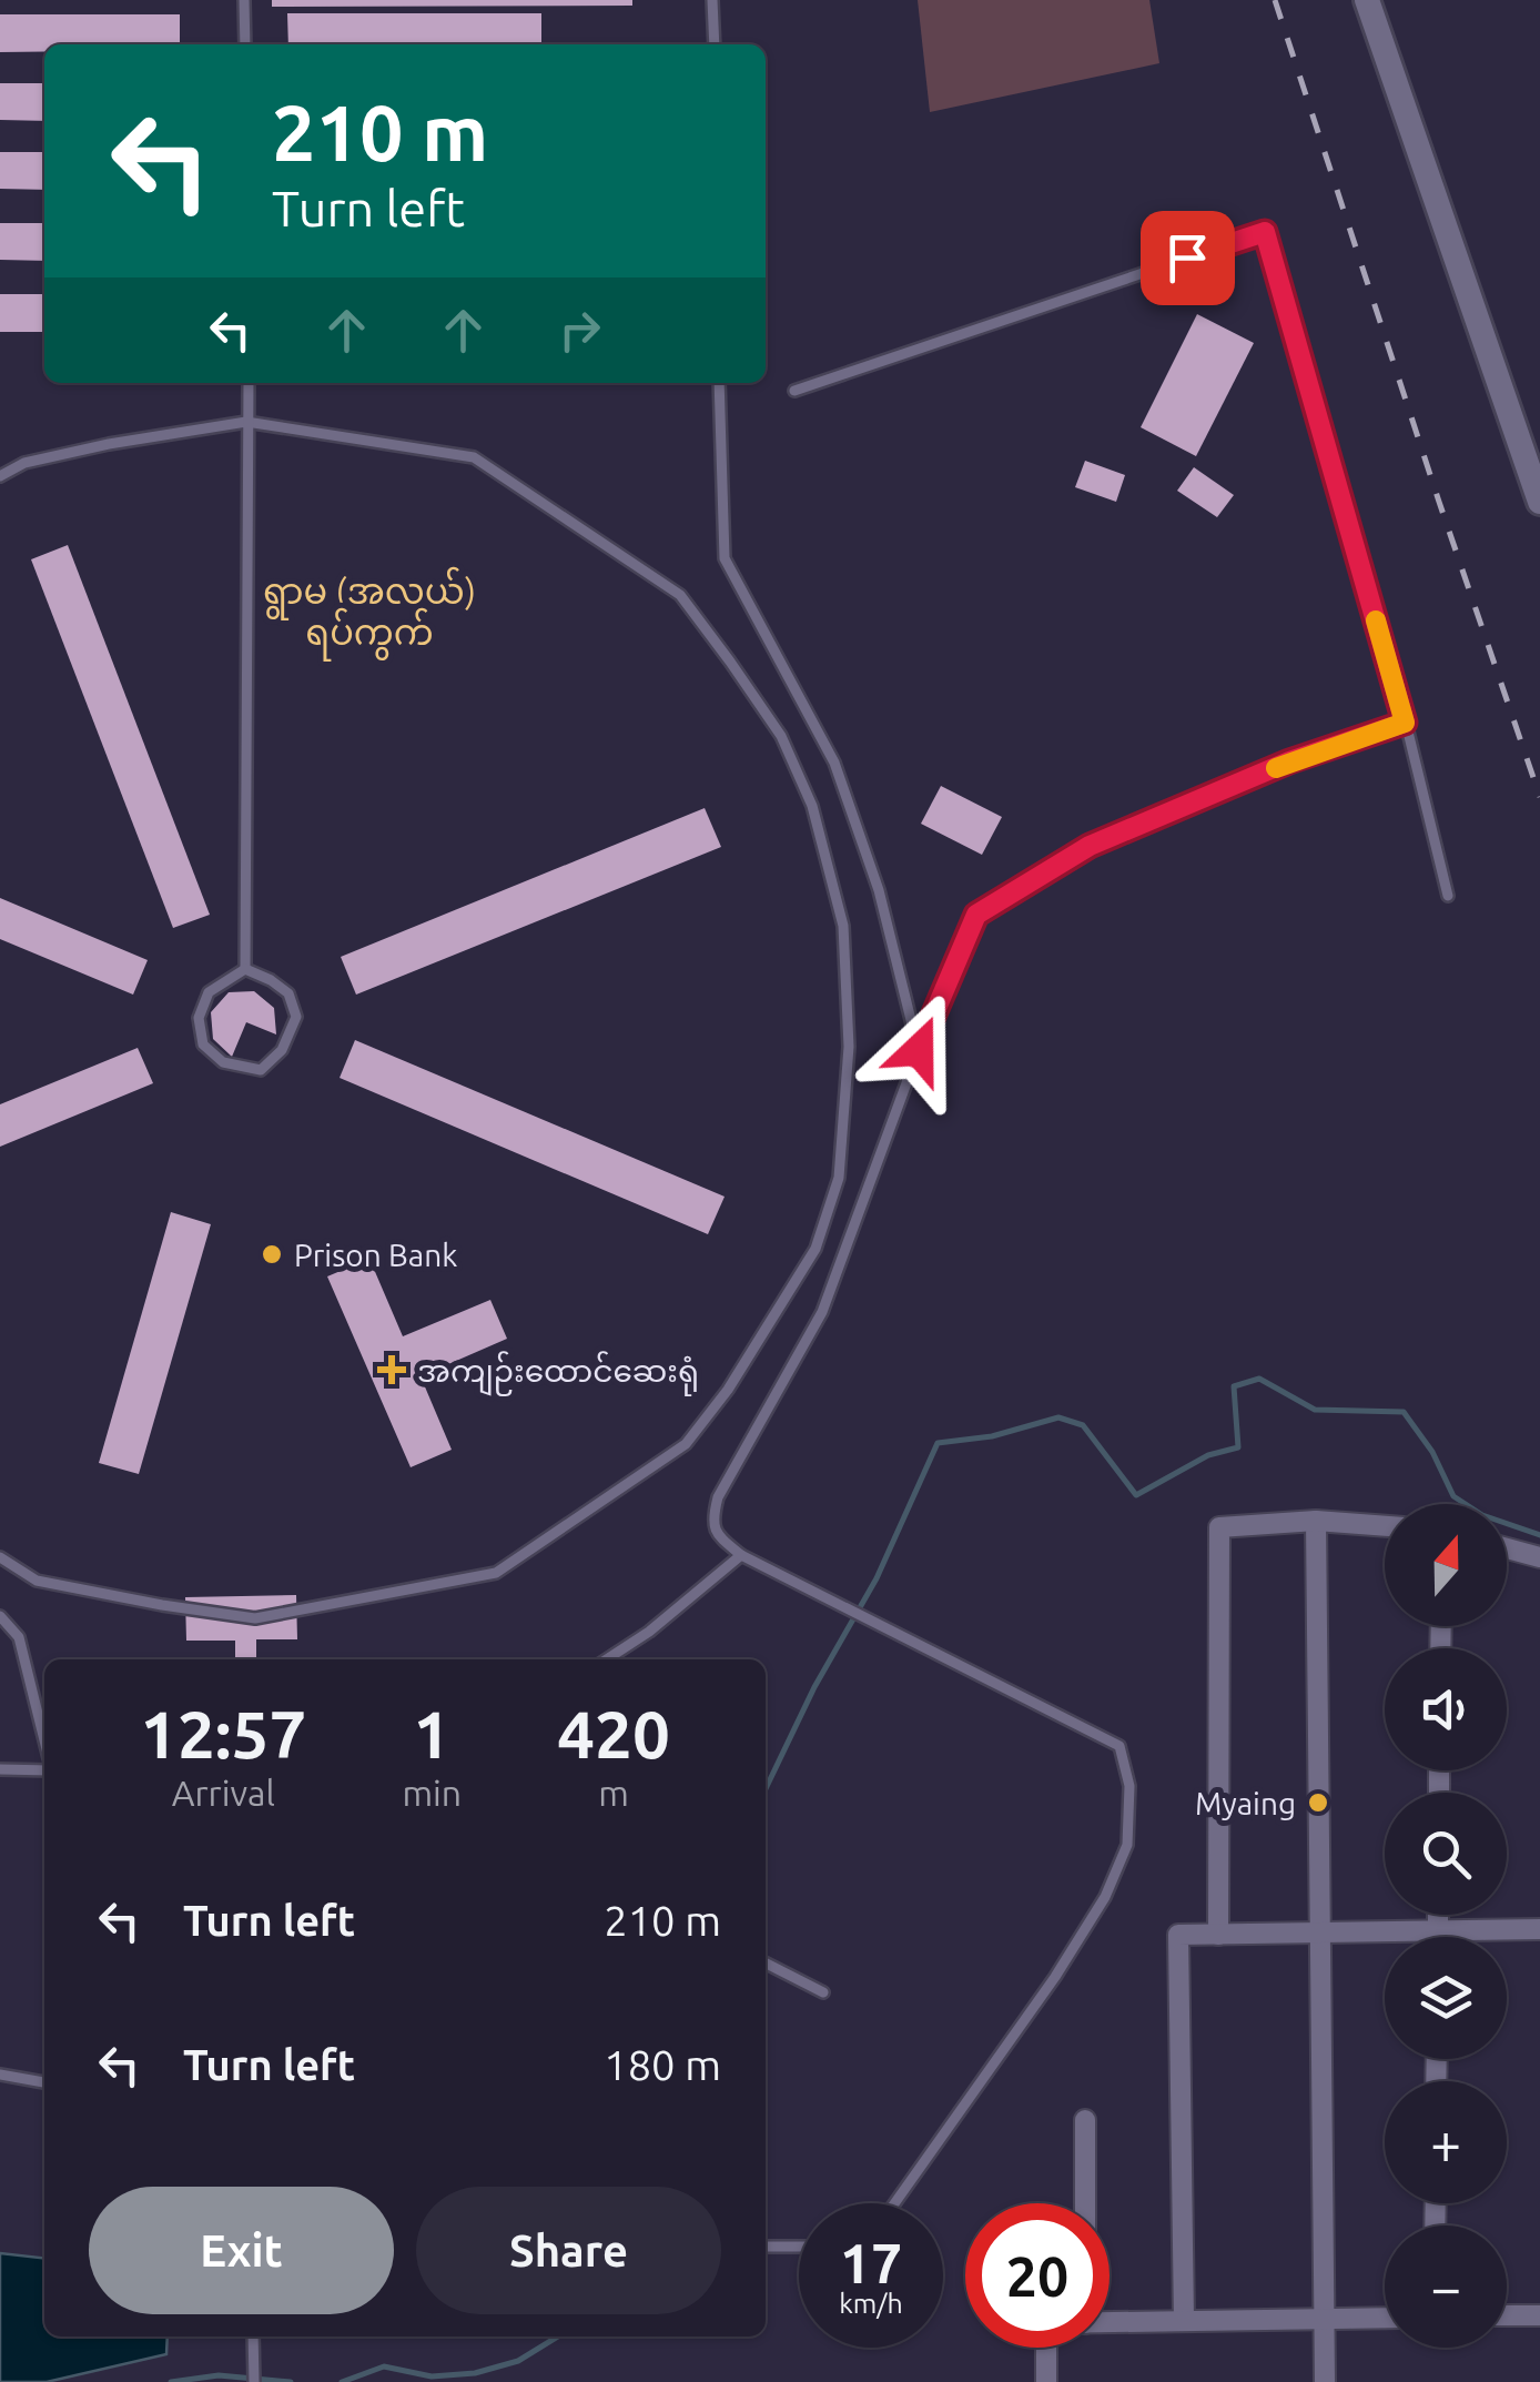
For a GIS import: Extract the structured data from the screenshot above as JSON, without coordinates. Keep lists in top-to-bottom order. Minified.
{"districts":["ရွာမ (အလယ်) ရပ်ကွက်"],"places":{"other":["Prison Bank","Myaing"],"health":["အကျဉ်းထောင်ဆေးရုံ"]},"north":"top","page":{"turn":["210 m","Turn left"],"map_buttons":["+","−"],"eta":["12:57","Arrival","1","min","420","m"],"list":[{"name":"Turn left","value":"210 m"},{"name":"Turn left","value":"180 m"}],"buttons":["Exit","Share"],"speed":"17 km/h","limit":"20"}}
